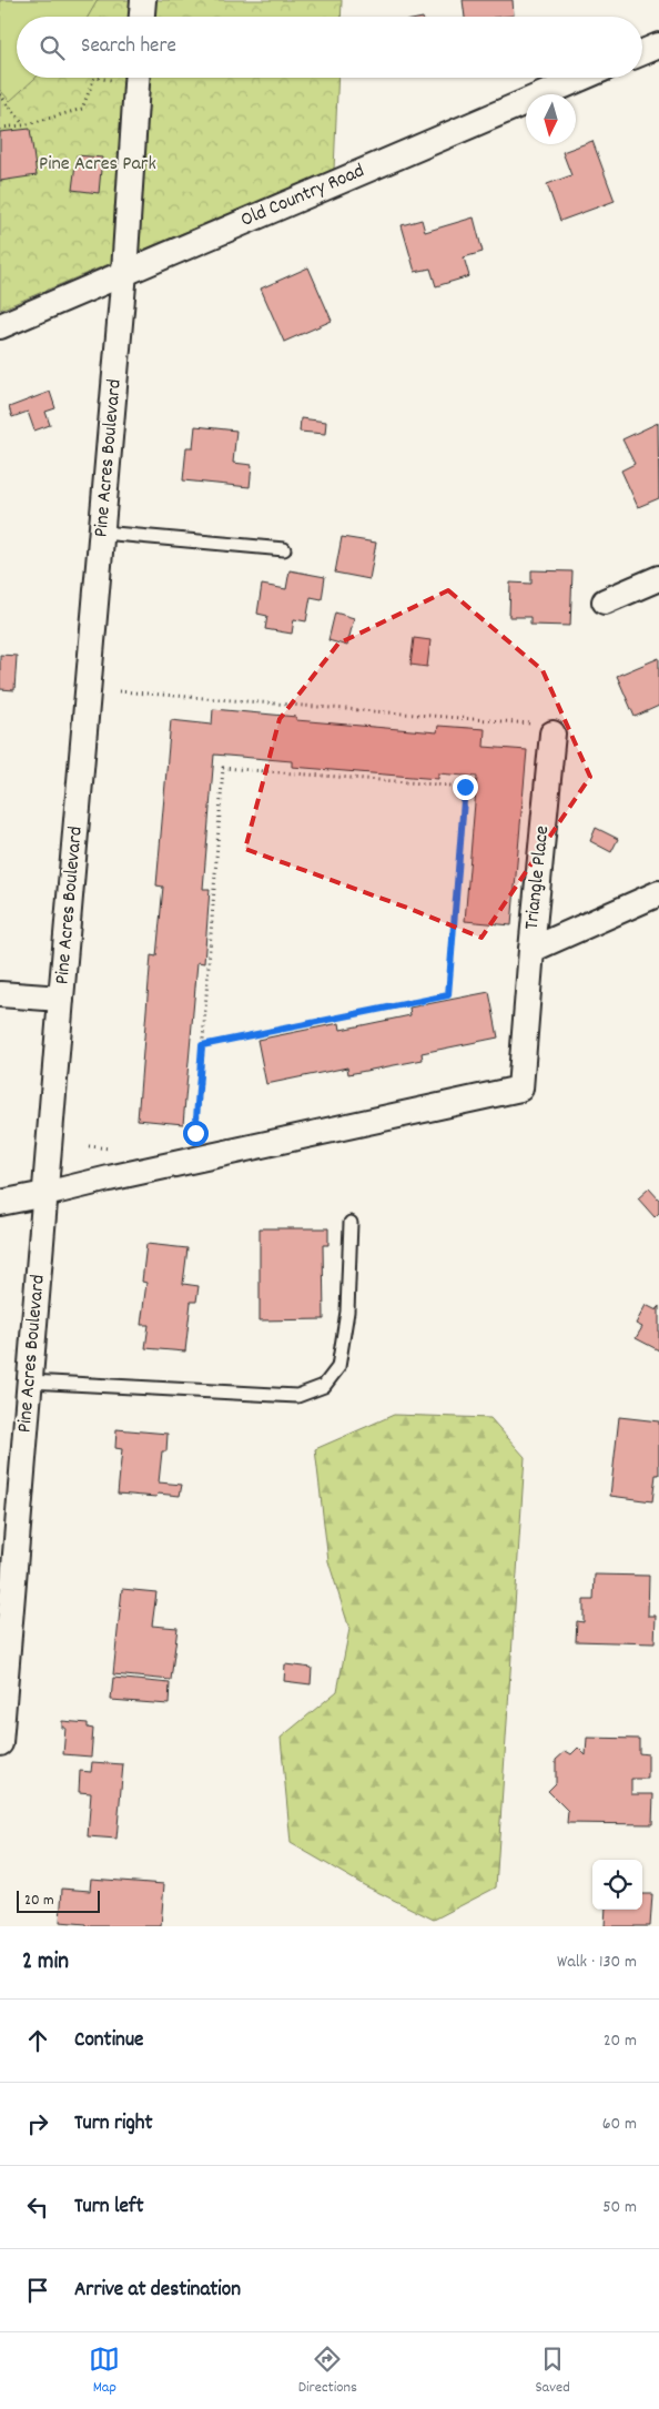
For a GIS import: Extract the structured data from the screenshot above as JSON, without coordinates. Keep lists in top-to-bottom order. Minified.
{"streets":{"street":["Old Country Road","Pine Acres Boulevard","Triangle Place"]},"crossings":[["Old Country Road","Pine Acres Boulevard"]],"parks":["Pine Acres Park"],"scale_bar":"20 m","north":"bottom","page":{"search":"Search here","scale":"20 m","heading":["2 min","Walk · 130 m"],"list":[["Continue","20 m"],["Turn right","60 m"],["Turn left","50 m"],"Arrive at destination"],"nav":["Map","Directions","Saved"]}}
